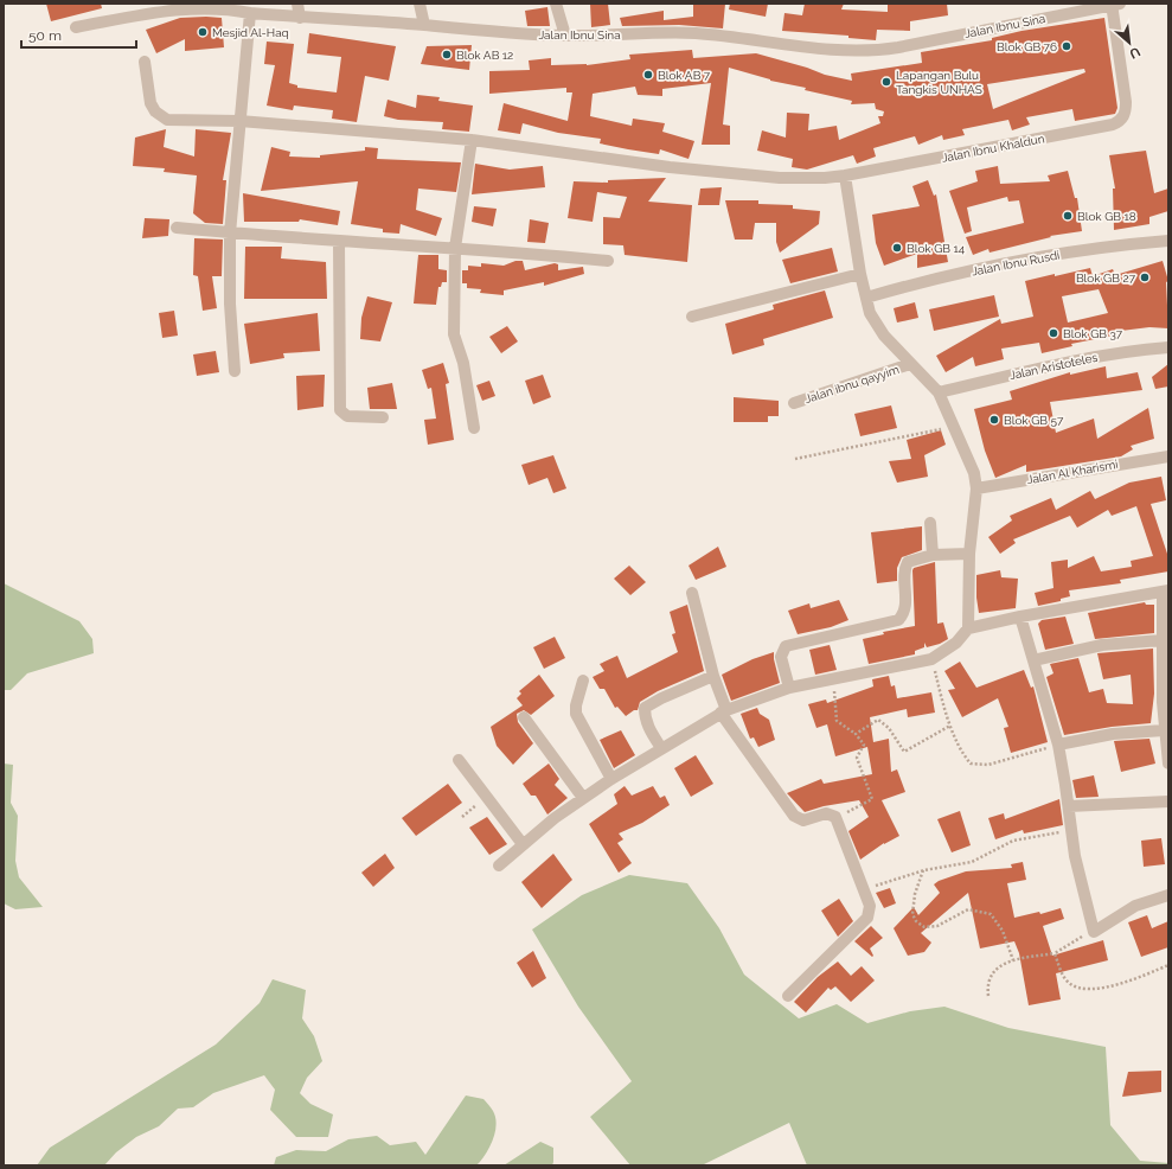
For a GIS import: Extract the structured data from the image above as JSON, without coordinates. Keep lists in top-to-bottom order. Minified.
{"streets":{"street":["Jalan Ibnu Sina","Jalan Ibnu Khaldun","Jalan Ibnu Rusdi","Jalan Aristoteles","Jalan ibnu qayyim","Jalan Al Kharismi"]},"crossings":[["Jalan Ibnu Sina","Jalan Ibnu Khaldun"]],"places":["Mesjid Al-Haq","Blok GB 76","Blok AB 12","Blok AB 7","Lapangan Bulu Tangkis UNHAS","Blok GB 18","Blok GB 14","Blok GB 27","Blok GB 37","Blok GB 57"],"scale_bar":"50 m","north":"bottom right"}
